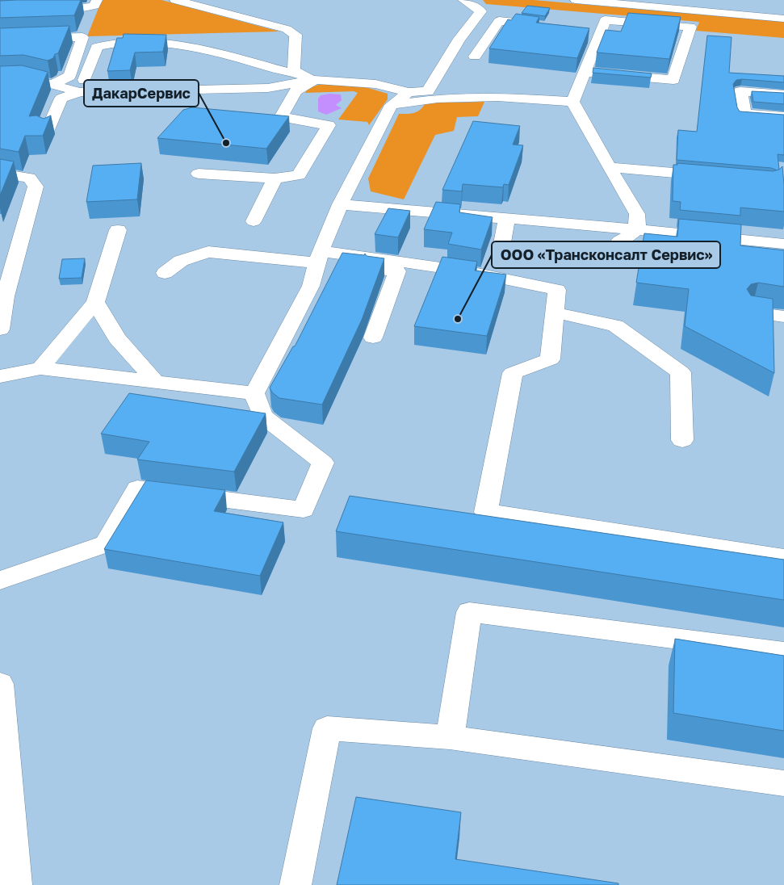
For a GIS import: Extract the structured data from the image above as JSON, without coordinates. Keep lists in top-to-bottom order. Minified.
{"places":["ДакарСервис","ООО «Трансконсалт Сервис»"]}
